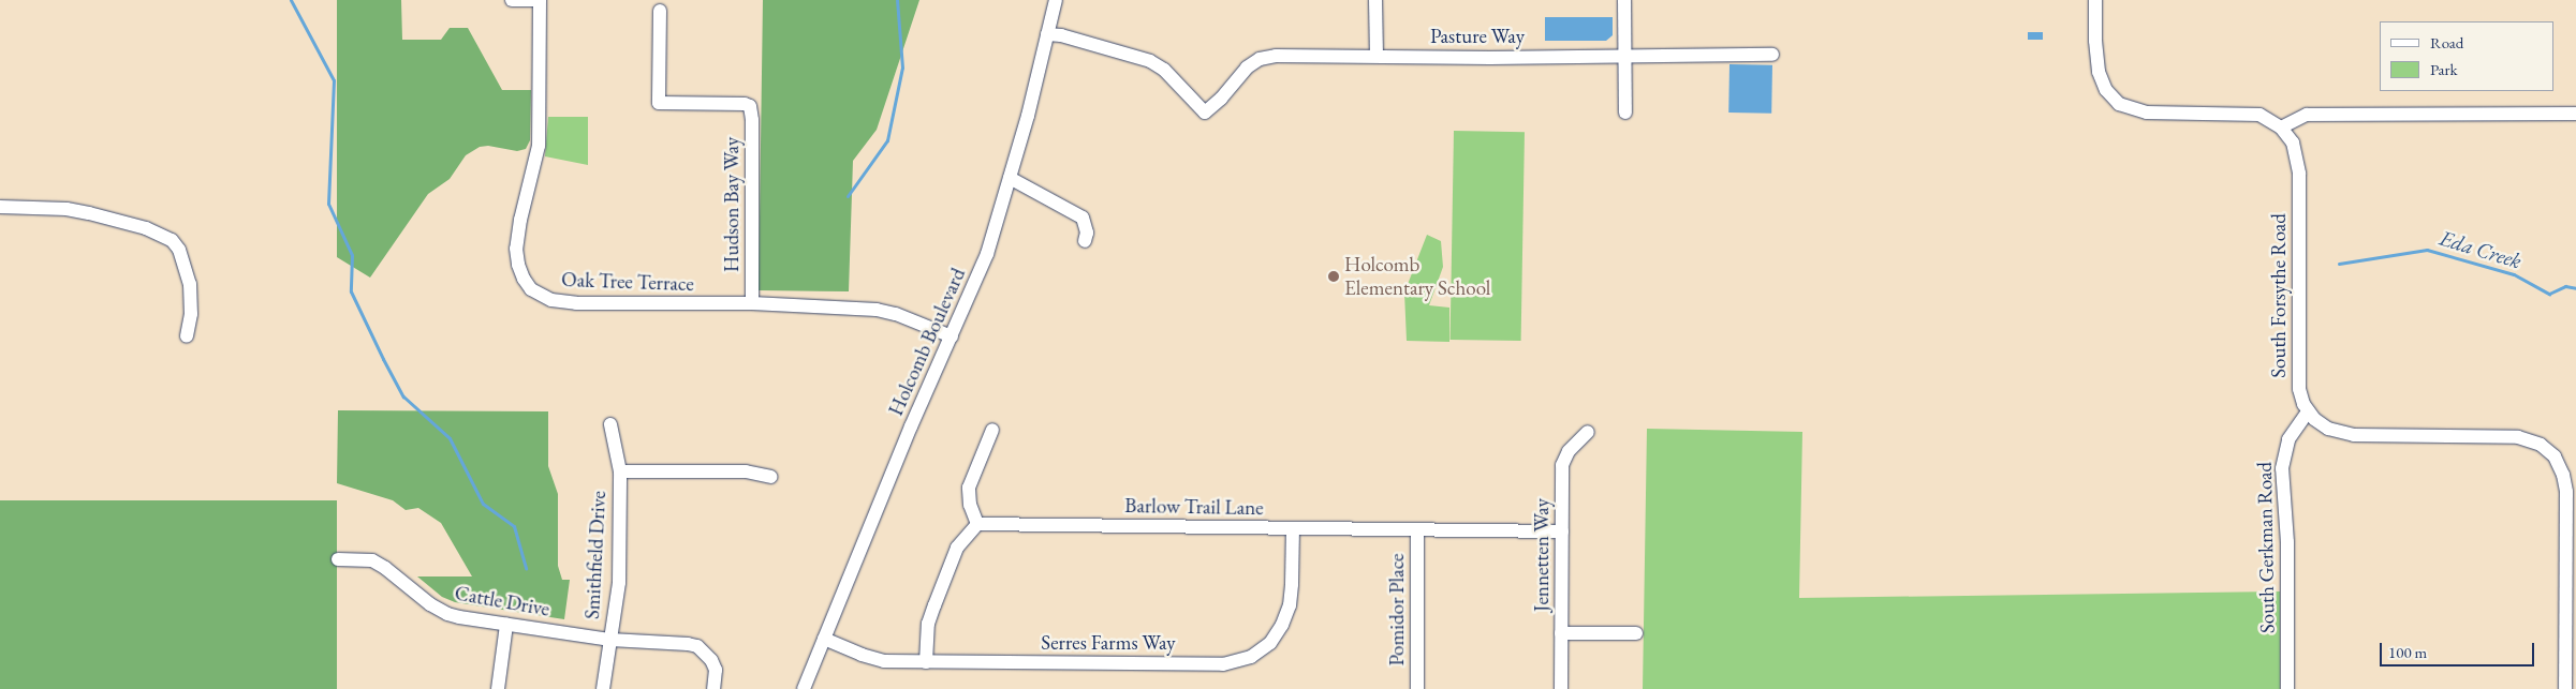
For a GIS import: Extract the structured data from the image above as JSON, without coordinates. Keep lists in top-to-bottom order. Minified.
{"streets":{"street":["Pasture Way","Hudson Bay Way","Oak Tree Terrace","South Forsythe Road","Holcomb Boulevard","Barlow Trail Lane","South Gerkman Road","Smithfield Drive","Jennetten Way","Cattle Drive","Pomidor Place","Serres Farms Way"]},"crossings":[["Pasture Way","Holcomb Boulevard"],["Hudson Bay Way","Oak Tree Terrace"],["Oak Tree Terrace","Holcomb Boulevard"],["South Forsythe Road","South Gerkman Road"],["Holcomb Boulevard","Serres Farms Way"],["Barlow Trail Lane","Jennetten Way"],["Barlow Trail Lane","Pomidor Place"],["Barlow Trail Lane","Serres Farms Way"],["Smithfield Drive","Cattle Drive"]],"water":["Eda Creek"],"places":["Holcomb Elementary School"],"legend":["Road","Park"],"scale_bar":"100 m"}
